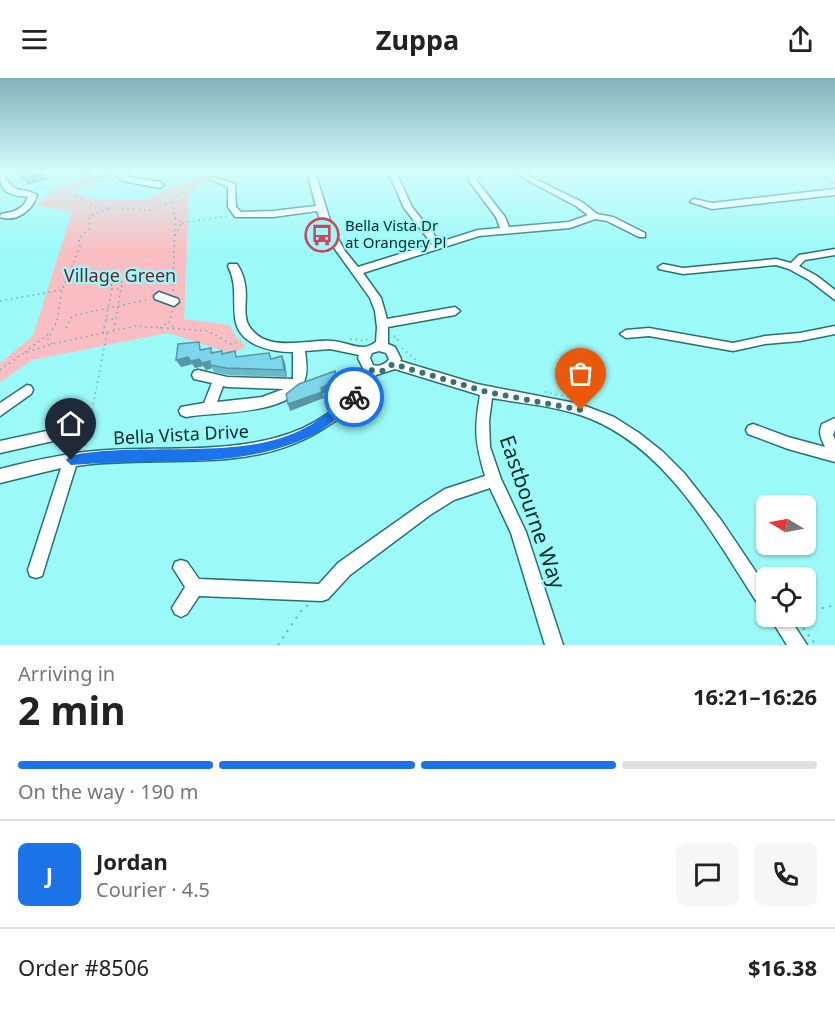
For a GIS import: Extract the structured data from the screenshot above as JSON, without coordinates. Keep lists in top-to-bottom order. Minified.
{"streets":{"street":["Bella Vista Drive","Eastbourne Way"]},"parks":["Village Green"],"places":{"bus stop":["Bella Vista Dr at Orangery Pl"]},"north":"left","page":{"header":"Zuppa","heading":["2 min","Arriving in","16:21–16:26"],"panel":["Jordan","Courier · 4.5","Order #8506","$16.38"],"bar":"On the way · 190 m","round":"J"}}
